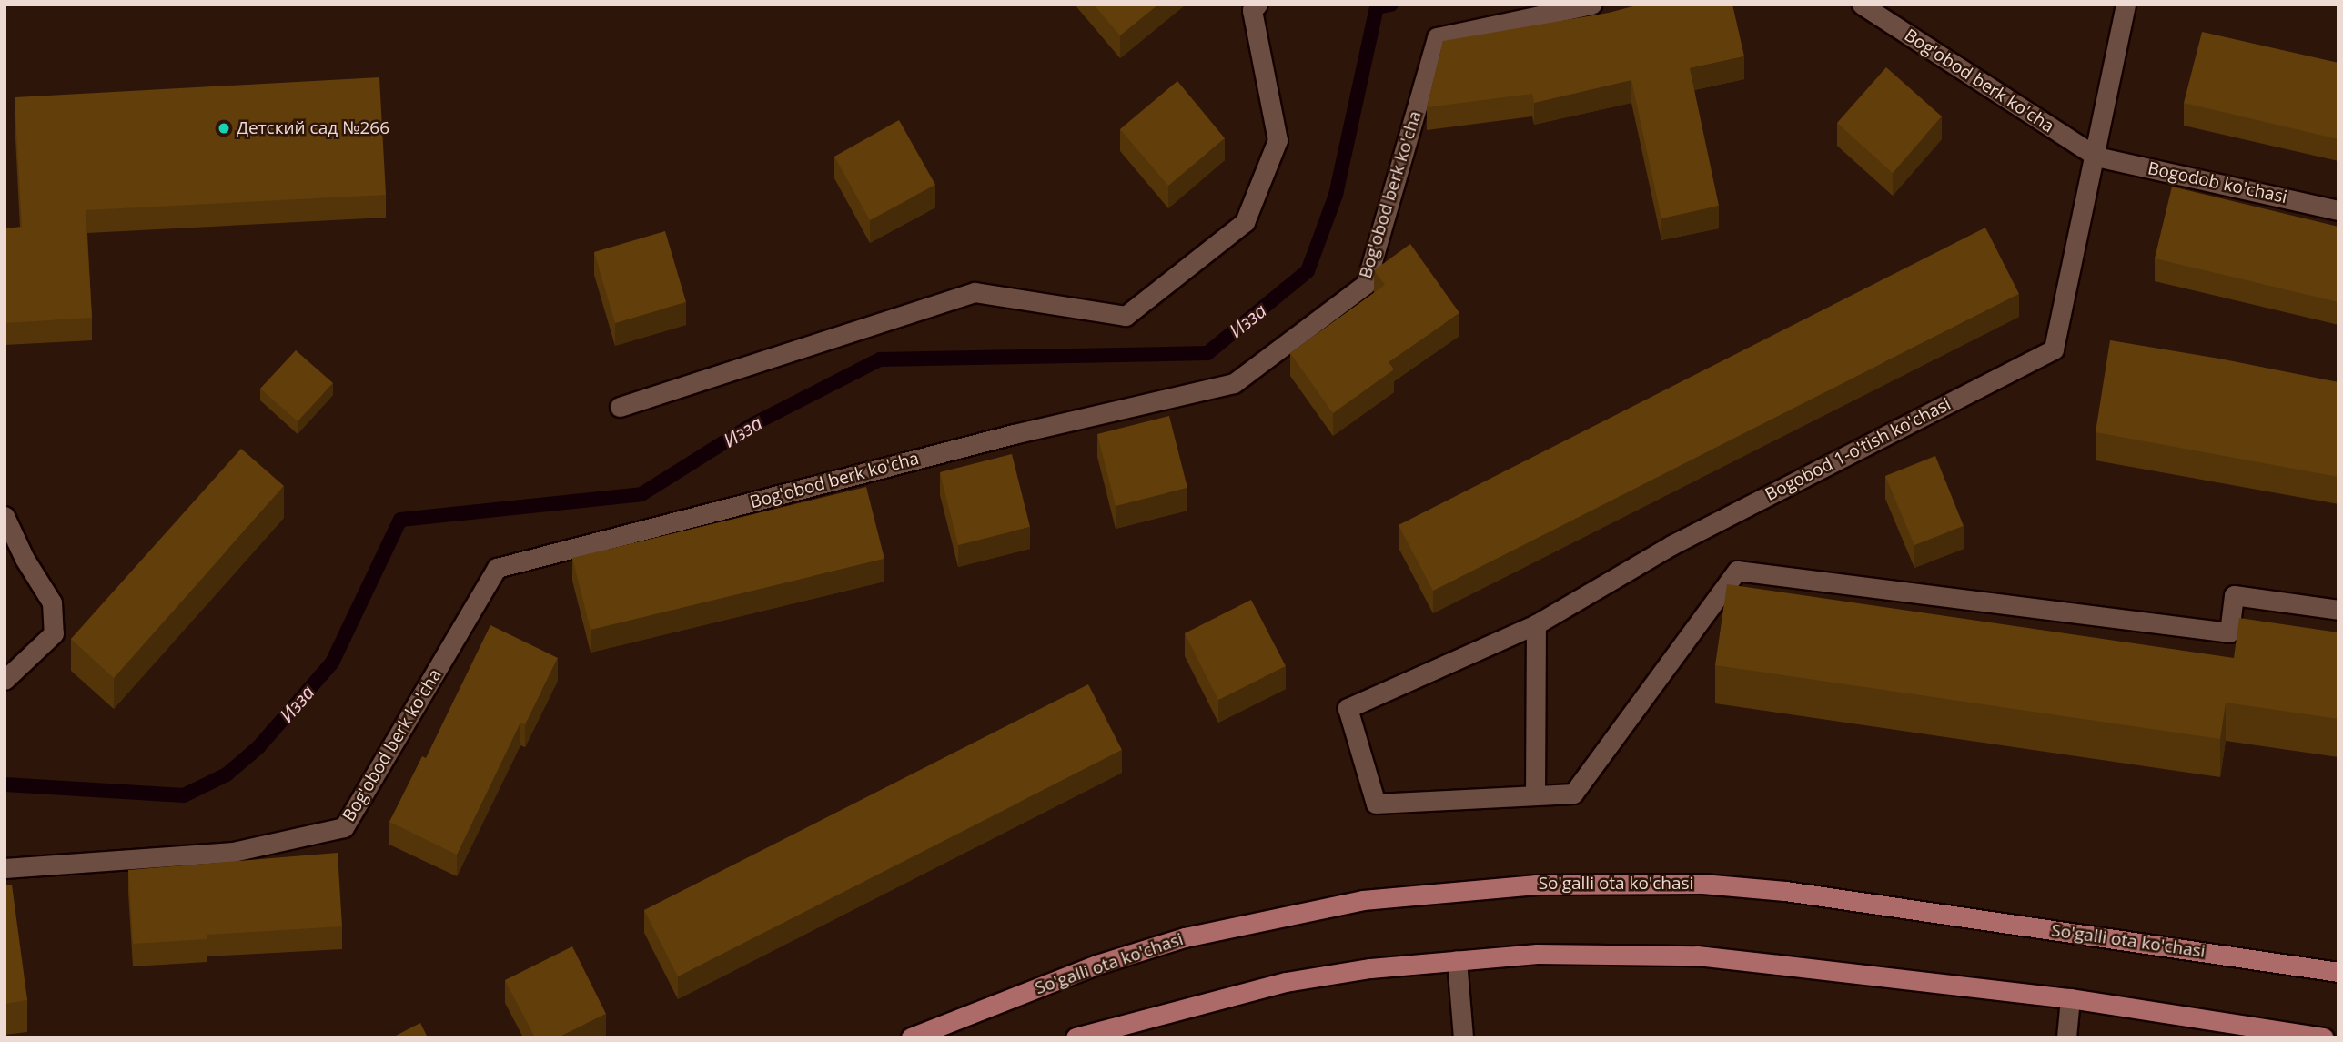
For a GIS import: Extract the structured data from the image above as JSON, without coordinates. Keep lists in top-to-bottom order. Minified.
{"streets":{"main road":["So'galli ota ko'chasi"],"street":["Bog'obod berk ko'cha","Bogodob ko'chasi","Bogobod 1-o'tish ko'chasi"]},"crossings":[["Bog'obod berk ko'cha","Bogodob ko'chasi"],["Bog'obod berk ko'cha","Bogobod 1-o'tish ko'chasi"],["Bogodob ko'chasi","Bogobod 1-o'tish ko'chasi"]],"water":["Изза"],"places":["Детский сад №266"]}
